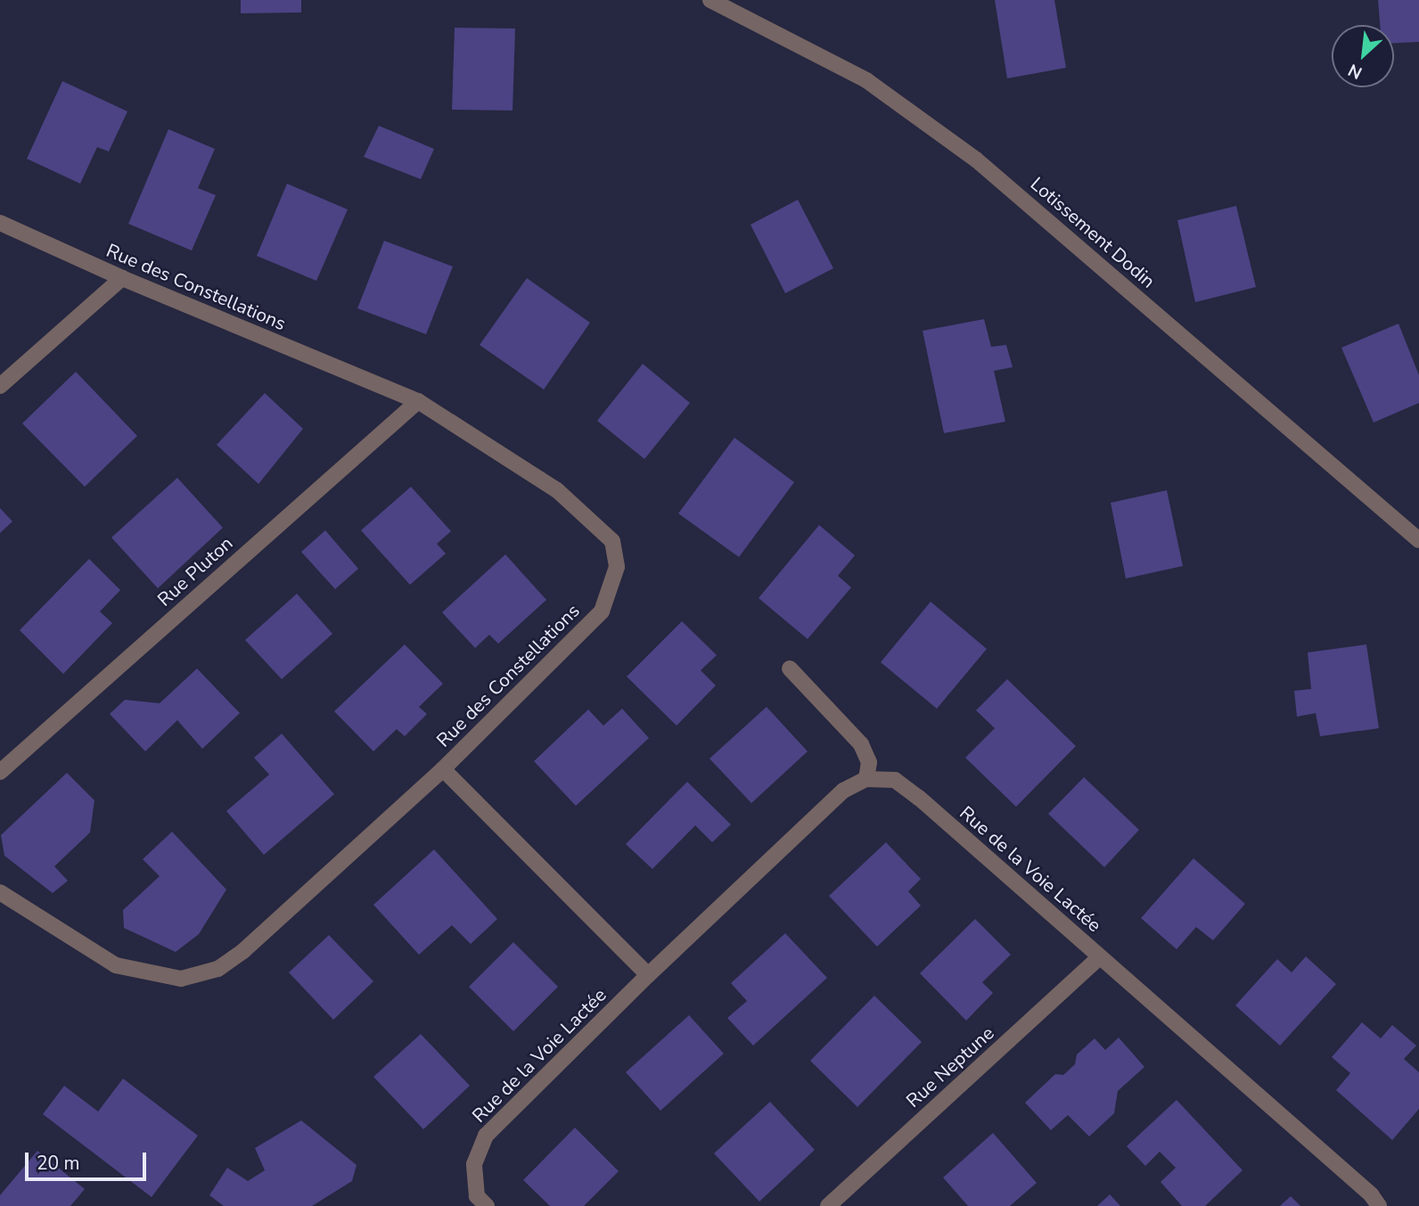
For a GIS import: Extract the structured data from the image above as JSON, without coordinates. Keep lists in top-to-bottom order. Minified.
{"streets":{"street":["Lotissement Dodin","Rue des Constellations","Rue Pluton","Rue de la Voie Lactée","Rue Neptune"]},"crossings":[["Rue des Constellations","Rue Pluton"],["Rue de la Voie Lactée","Rue Neptune"]],"scale_bar":"20 m","north":"bottom left"}
